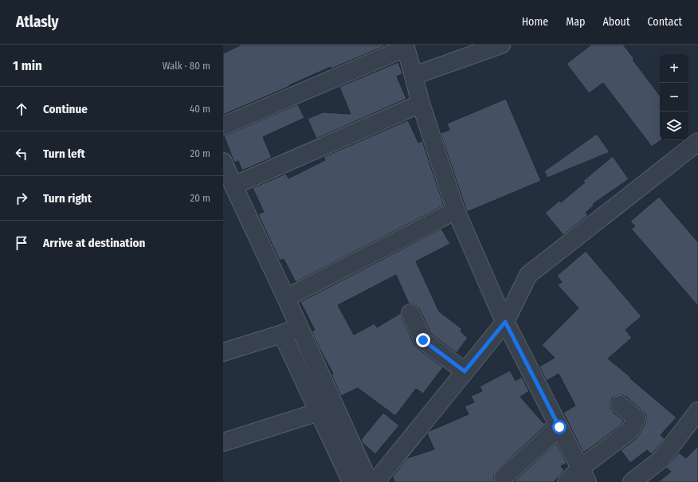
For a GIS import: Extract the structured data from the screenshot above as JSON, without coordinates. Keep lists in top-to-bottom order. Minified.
{"page":{"header":"Atlasly","nav":["Home","Map","About","Contact"],"heading":["1 min","Walk · 80 m"],"map_buttons":["+","−"],"list":[["Continue","40 m"],["Turn left","20 m"],["Turn right","20 m"],"Arrive at destination"]}}
